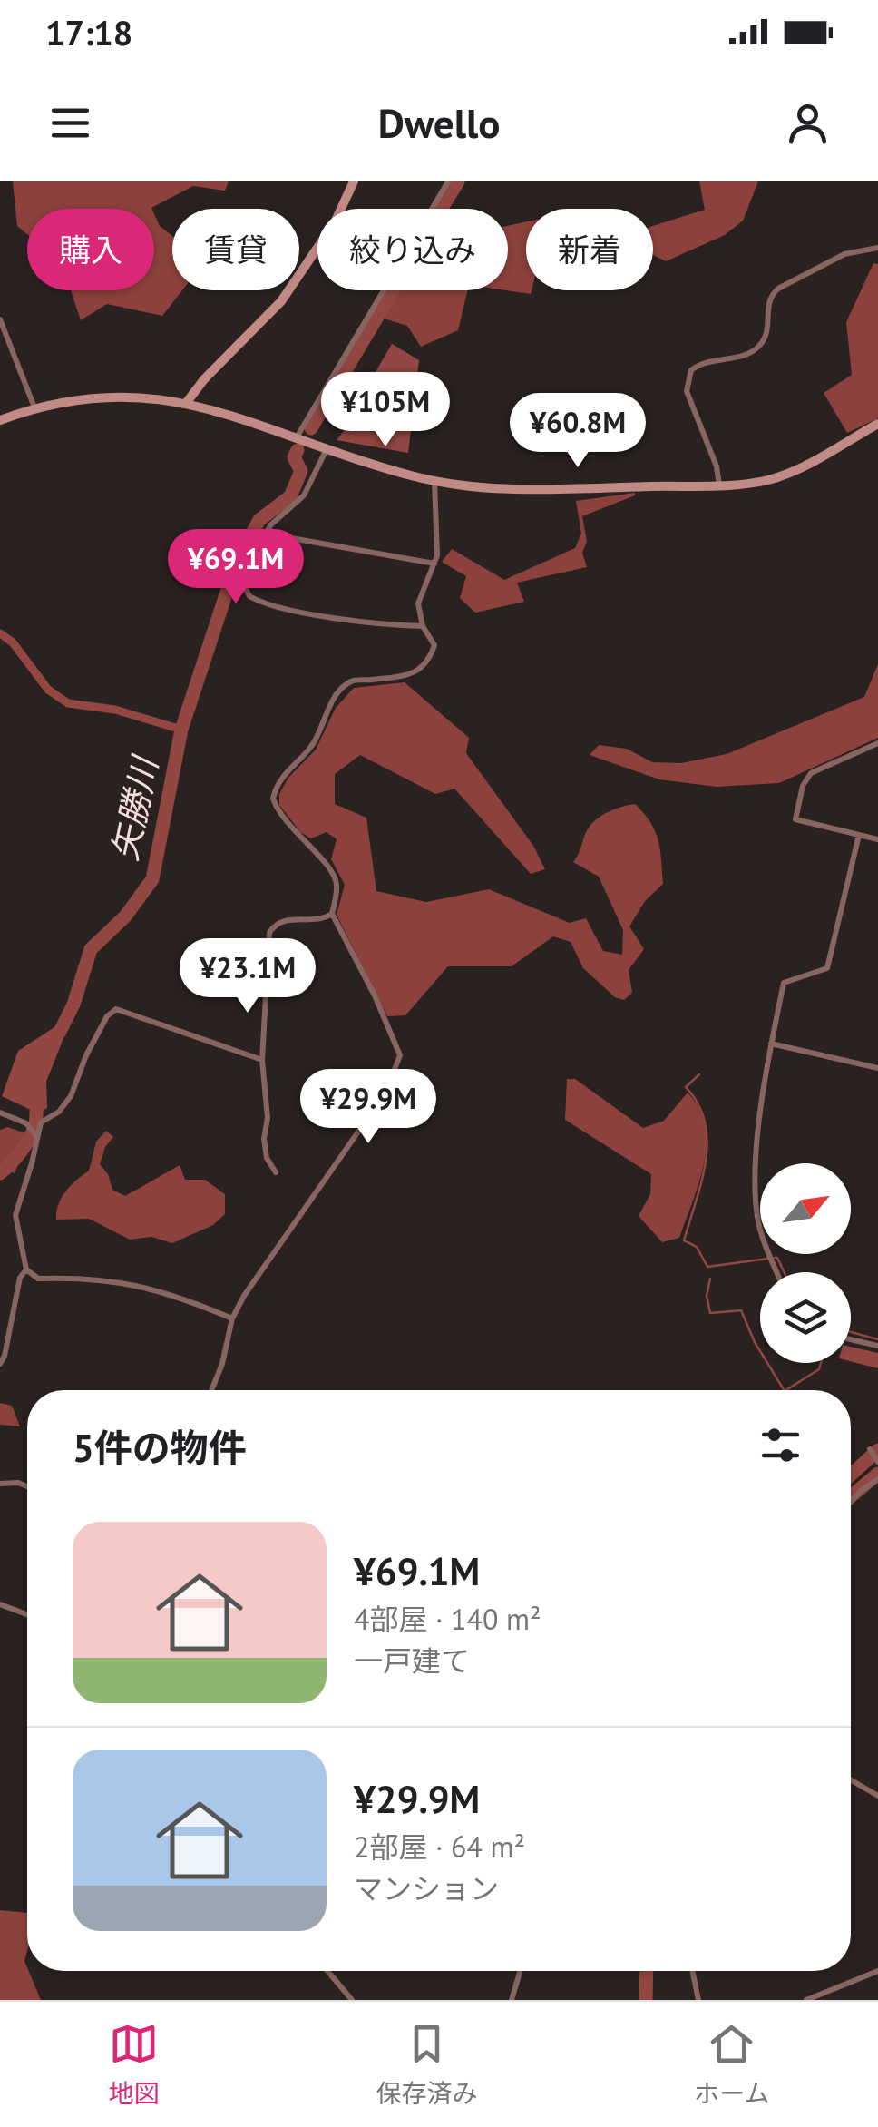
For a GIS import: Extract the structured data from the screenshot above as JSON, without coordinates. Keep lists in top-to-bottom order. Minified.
{"water":["矢勝川"],"north":"top right","page":{"status":"17:18","header":"Dwello","chip":["購入","賃貸","絞り込み","新着"],"price":["¥105M","¥60.8M","¥69.1M","¥23.1M","¥29.9M"],"heading":"5件の物件","list":[{"name":"¥69.1M","note":"4部屋 · 140 m² · 一戸建て"},{"name":"¥29.9M","note":"2部屋 · 64 m² · マンション"}],"tabs":["地図","保存済み","ホーム"]}}
